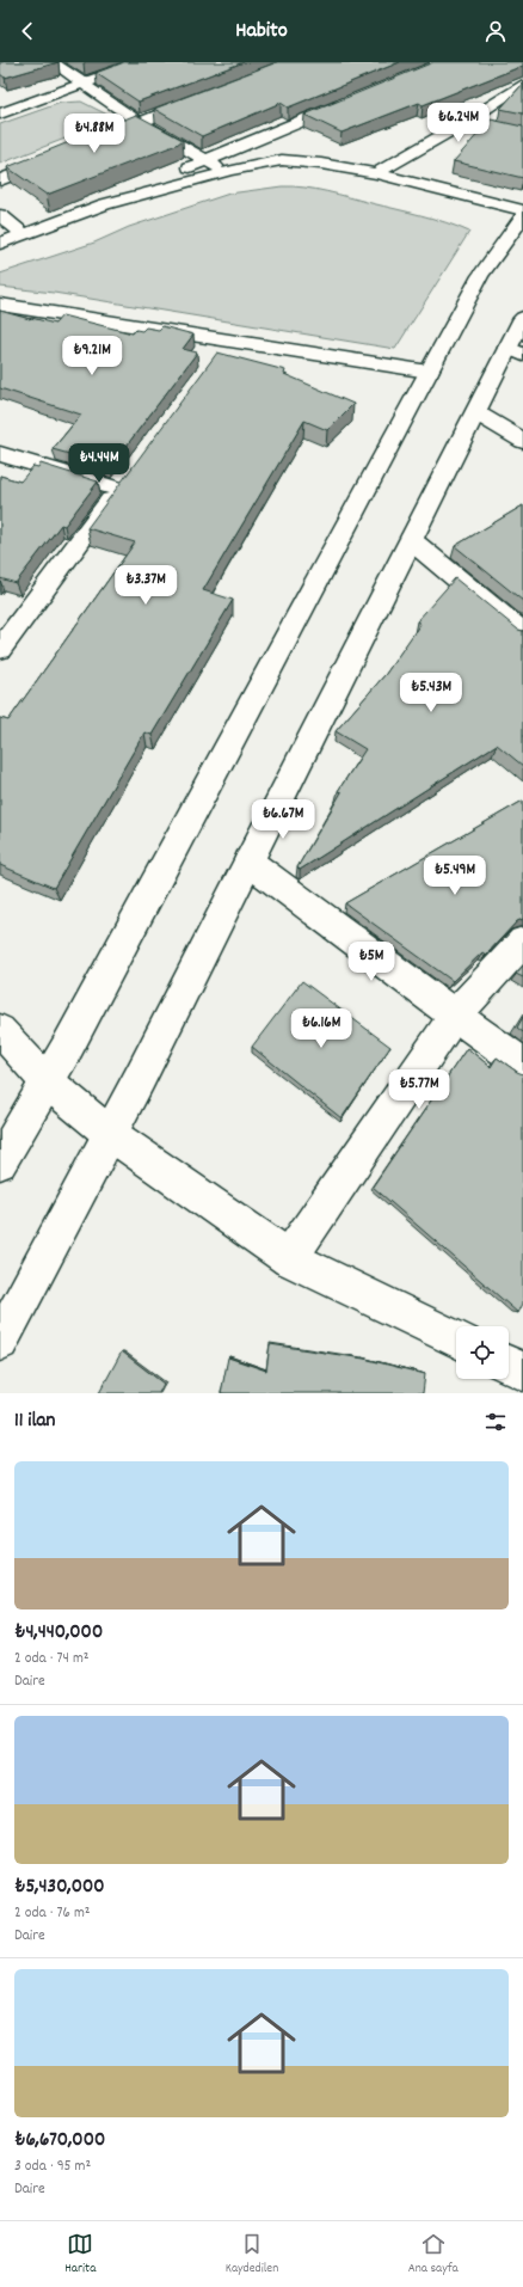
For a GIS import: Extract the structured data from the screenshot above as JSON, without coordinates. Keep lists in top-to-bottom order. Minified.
{"page":{"header":"Habito","price":["₺6.24M","₺4.88M","₺9.21M","₺4.44M","₺3.37M","₺5.43M","₺6.67M","₺5.49M","₺5M","₺6.16M","₺5.77M"],"heading":"11 ilan","list":[{"name":"₺4,440,000","note":"2 oda · 74 m² · Daire"},{"name":"₺5,430,000","note":"2 oda · 76 m² · Daire"},{"name":"₺6,670,000","note":"3 oda · 95 m² · Daire"}],"tabs":["Harita","Kaydedilen","Ana sayfa"]}}
